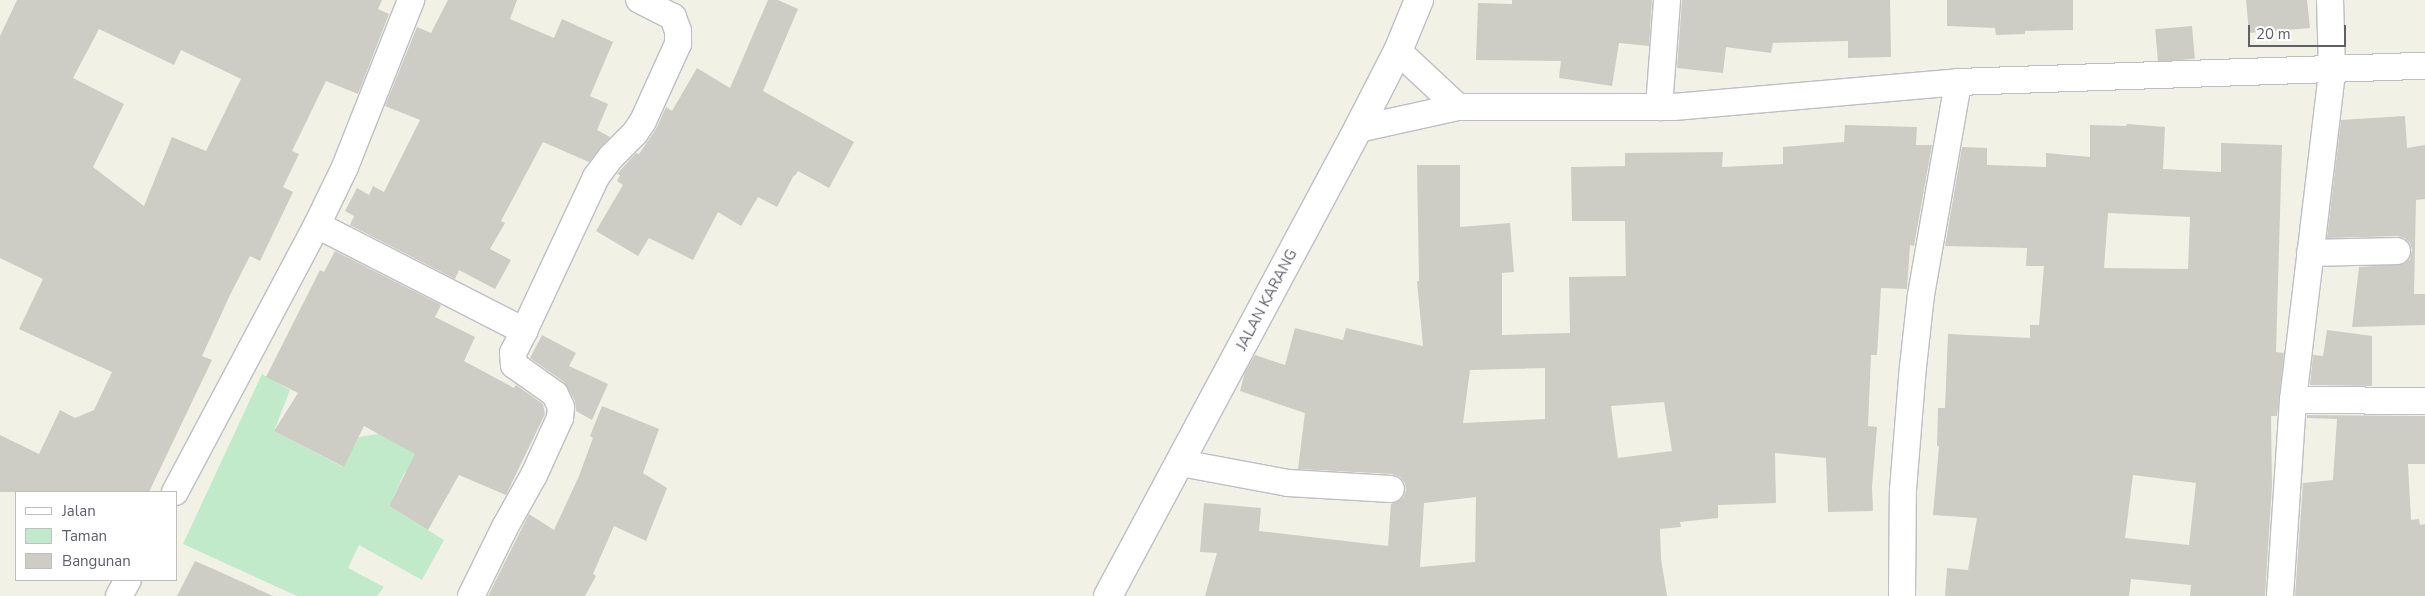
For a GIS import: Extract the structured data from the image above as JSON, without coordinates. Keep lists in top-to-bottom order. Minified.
{"streets":{"main road":["JALAN KARANG"]},"legend":["Jalan","Taman","Bangunan"],"scale_bar":"20 m"}
